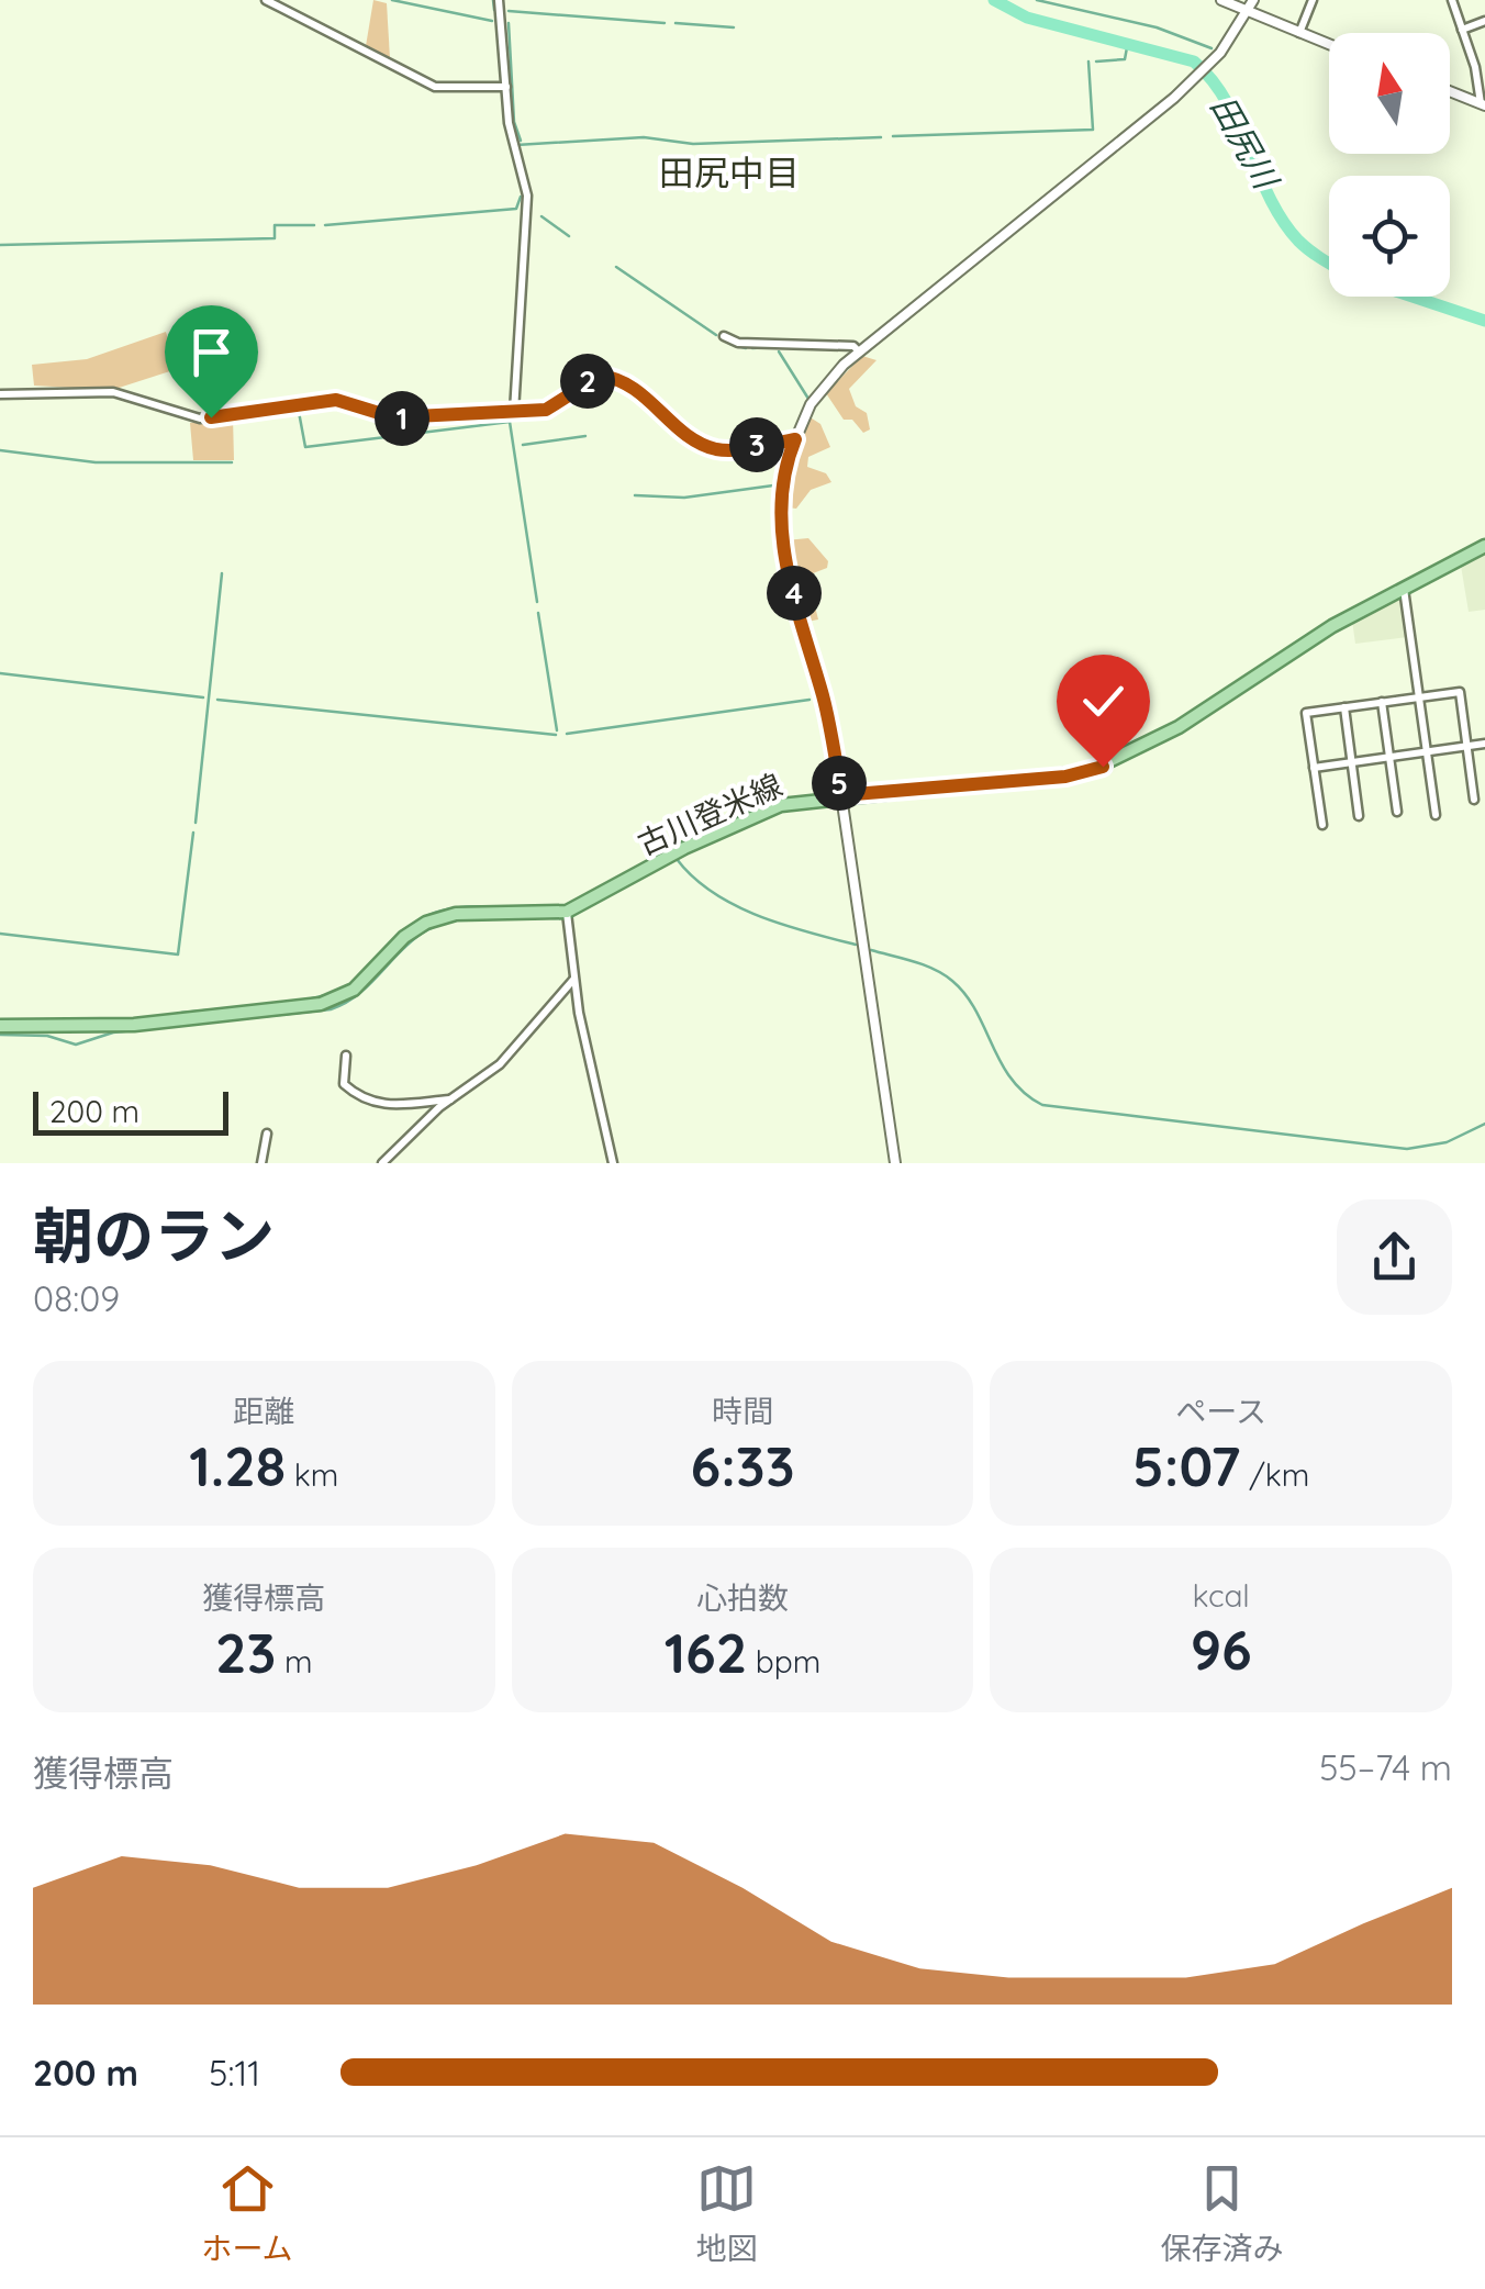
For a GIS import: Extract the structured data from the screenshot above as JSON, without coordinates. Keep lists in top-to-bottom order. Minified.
{"streets":{"main road":["古川登米線"]},"districts":["田尻中目"],"water":["田尻川"],"scale_bar":"200 m","north":"top","page":{"pins":["2","1","3","4","5"],"scale":"200 m","heading":["朝のラン","08:09"],"stats":[["距離","1.28 km"],["時間","6:33"],["ペース","5:07 /km"],["獲得標高","23 m"],["心拍数","162 bpm"],["kcal","96"]],"chart":["獲得標高","55–74 m"],"list":[{"name":"200 m","note":"5:11"}],"tabs":["ホーム","地図","保存済み"]}}
